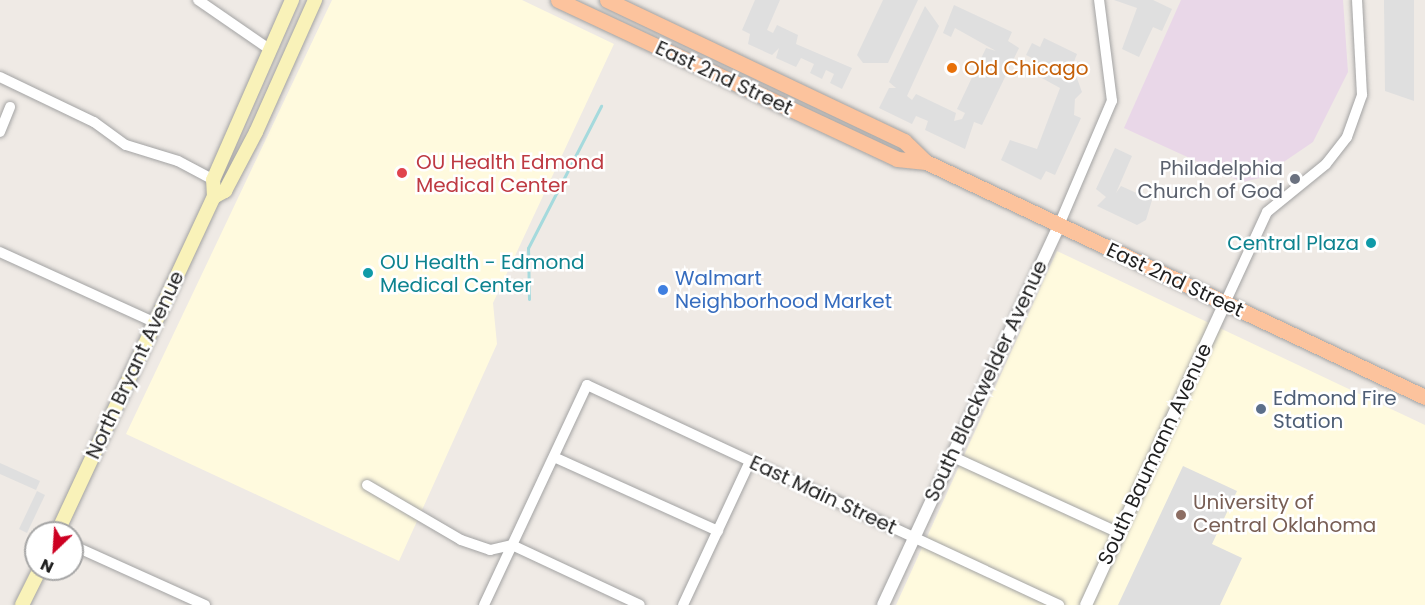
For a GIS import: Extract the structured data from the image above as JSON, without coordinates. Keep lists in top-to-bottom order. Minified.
{"streets":{"main road":["East 2nd Street","North Bryant Avenue"],"street":["South Blackwelder Avenue","South Baumann Avenue","East Main Street"]},"crossings":[["East 2nd Street","South Blackwelder Avenue"],["East 2nd Street","South Baumann Avenue"],["South Blackwelder Avenue","East Main Street"]],"places":["Old Chicago","OU Health Edmond Medical Center","Philadelphia Church of God","Central Plaza","OU Health - Edmond Medical Center","Walmart Neighborhood Market","Edmond Fire Station","University of Central Oklahoma"],"north":"bottom left"}
